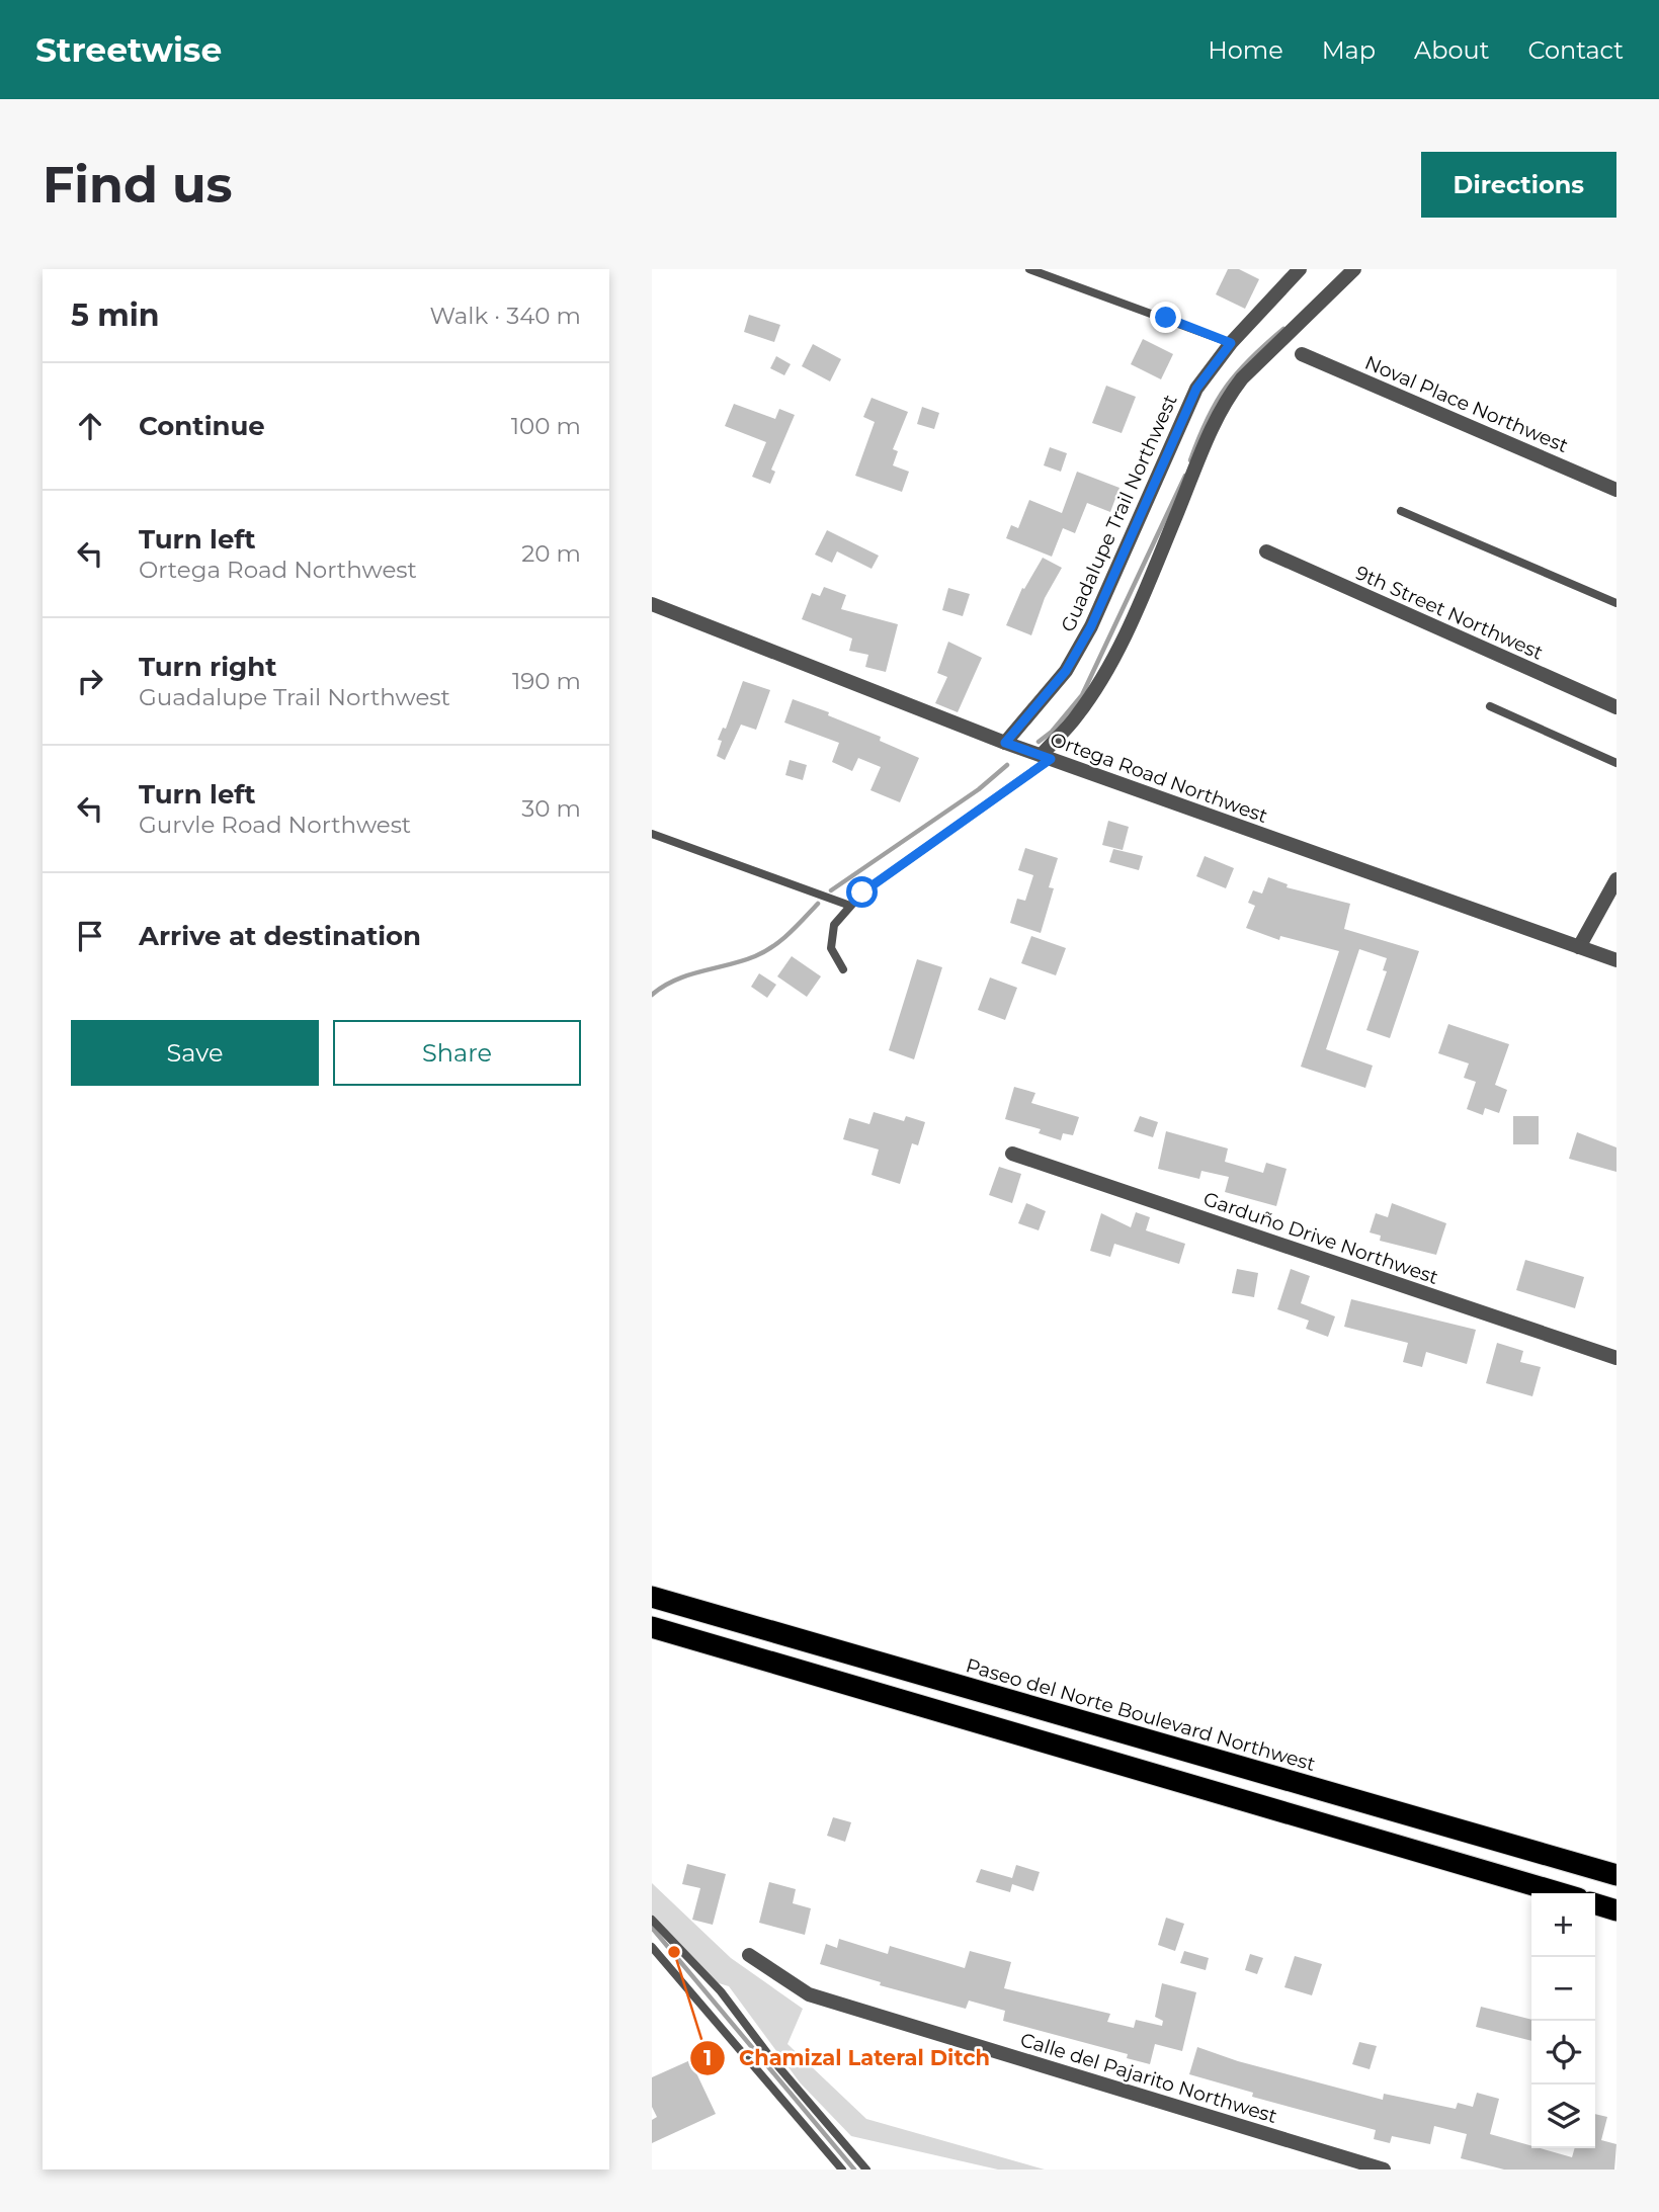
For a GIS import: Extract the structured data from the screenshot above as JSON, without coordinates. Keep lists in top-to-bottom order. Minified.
{"streets":{"highway":["Paseo del Norte Boulevard Northwest"],"street":["Noval Place Northwest","Guadalupe Trail Northwest","9th Street Northwest","Ortega Road Northwest","Garduño Drive Northwest","Calle del Pajarito Northwest"]},"crossings":[["Guadalupe Trail Northwest","Ortega Road Northwest"]],"places":["Chamizal Lateral Ditch"],"page":{"header":"Streetwise","nav":["Home","Map","About","Contact"],"buttons":["Directions",["Save","Share"]],"title":"Find us","heading":["5 min","Walk · 340 m"],"list":[["Continue","100 m"],["Turn left","Ortega Road Northwest","20 m"],["Turn right","Guadalupe Trail Northwest","190 m"],["Turn left","Gurvle Road Northwest","30 m"],"Arrive at destination"],"map_buttons":["+","−"]}}
